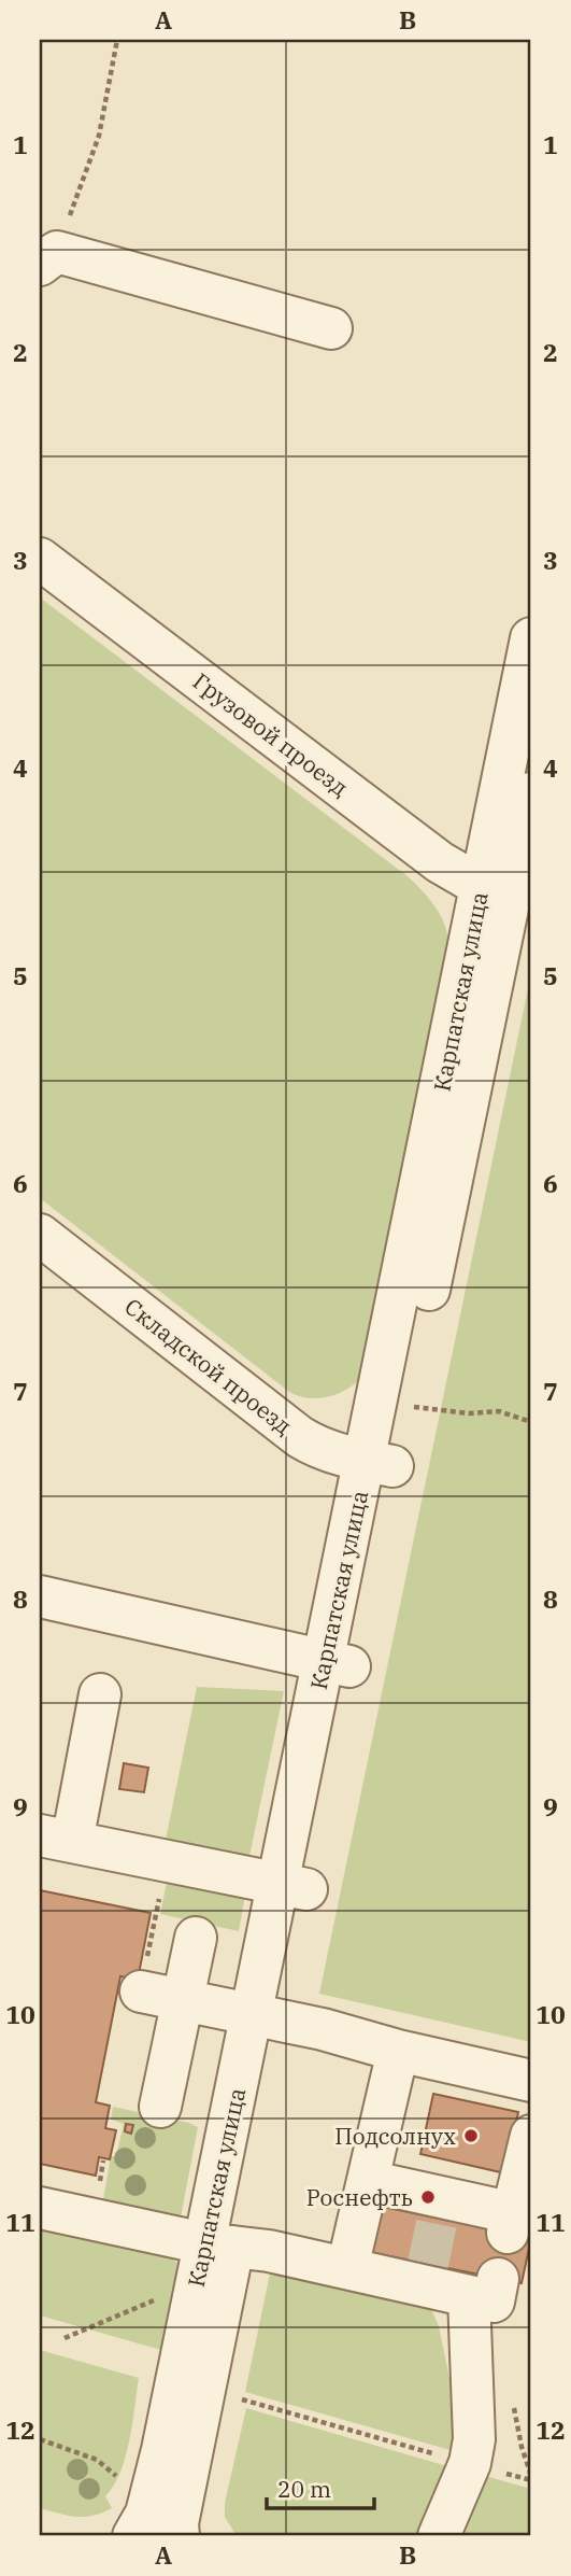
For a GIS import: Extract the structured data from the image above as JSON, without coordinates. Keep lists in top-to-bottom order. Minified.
{"streets":{"street":["Грузовой проезд","Карпатская улица","Складской проезд"]},"crossings":[["Грузовой проезд","Карпатская улица"],["Карпатская улица","Складской проезд"]],"places":["Подсолнух","Роснефть"],"scale_bar":"20 m","grid":{"columns":["A","B"],"rows":["1","2","3","4","5","6","7","8","9","10","11","12"]}}
